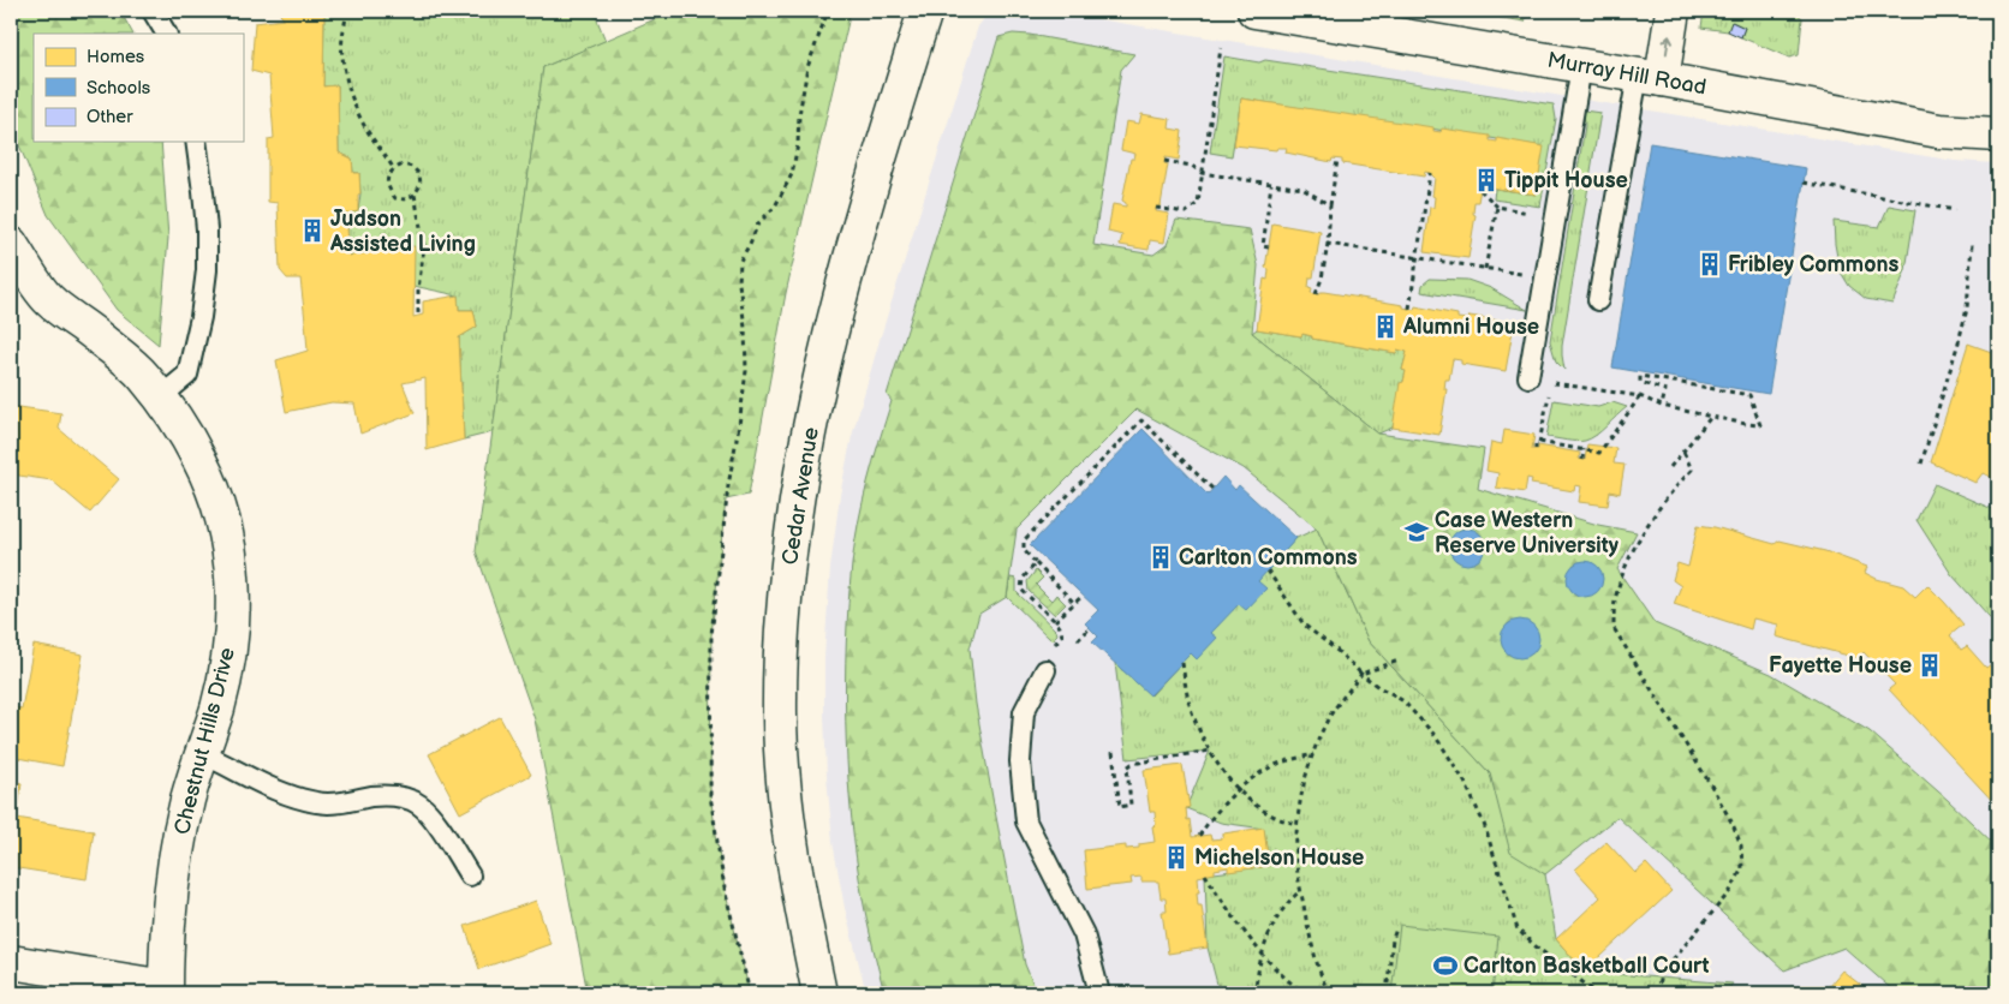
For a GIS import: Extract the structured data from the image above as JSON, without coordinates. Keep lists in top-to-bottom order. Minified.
{"streets":{"street":["Murray Hill Road","Cedar Avenue","Chestnut Hills Drive"]},"places":{"building":["Tippit House","Judson Assisted Living","Fribley Commons","Alumni House","Carlton Commons","Fayette House","Michelson House"],"school or university":["Case Western Reserve University"],"sports":["Carlton Basketball Court"]},"legend":["Homes","Schools","Other"]}
